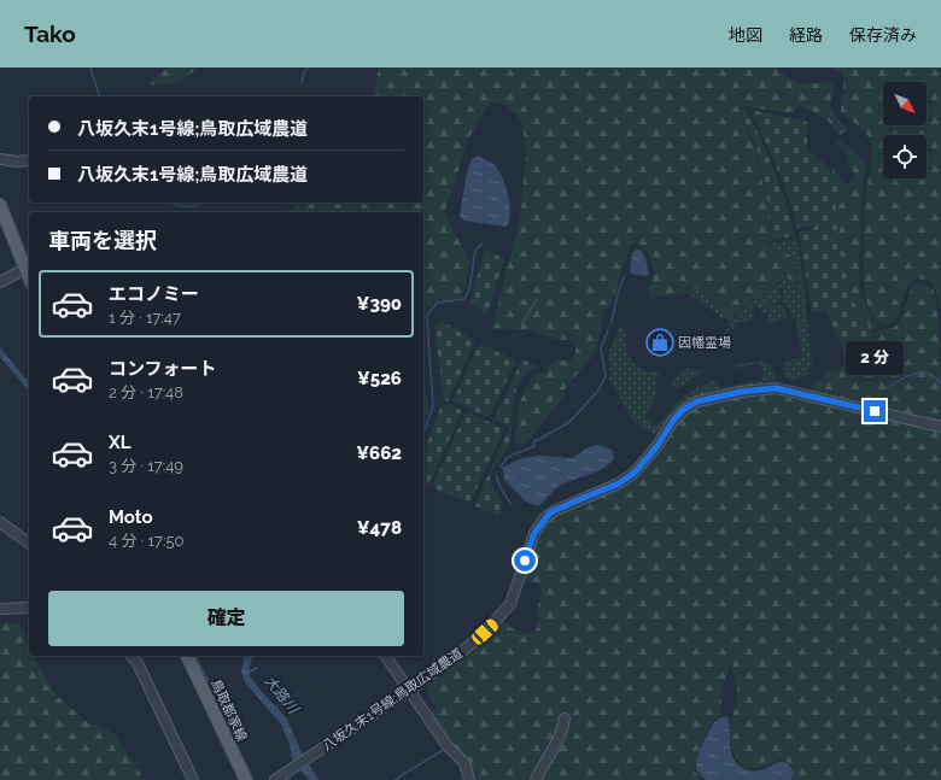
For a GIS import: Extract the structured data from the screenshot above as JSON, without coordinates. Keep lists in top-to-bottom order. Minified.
{"streets":{"main road":["鳥取郡家線"],"street":["八坂久末1号線;鳥取広域農道"]},"water":["大路川"],"places":{"shop":["因幡霊場"]},"north":"bottom right","page":{"header":"Tako","nav":["地図","経路","保存済み"],"banner":["八坂久末1号線;鳥取広域農道","八坂久末1号線;鳥取広域農道"],"heading":"車両を選択","list":[{"name":"エコノミー","note":"1 分 · 17:47","value":"¥390"},{"name":"コンフォート","note":"2 分 · 17:48","value":"¥526"},{"name":"XL","note":"3 分 · 17:49","value":"¥662"},{"name":"Moto","note":"4 分 · 17:50","value":"¥478"}],"bubble":"2 分","buttons":"確定"}}
